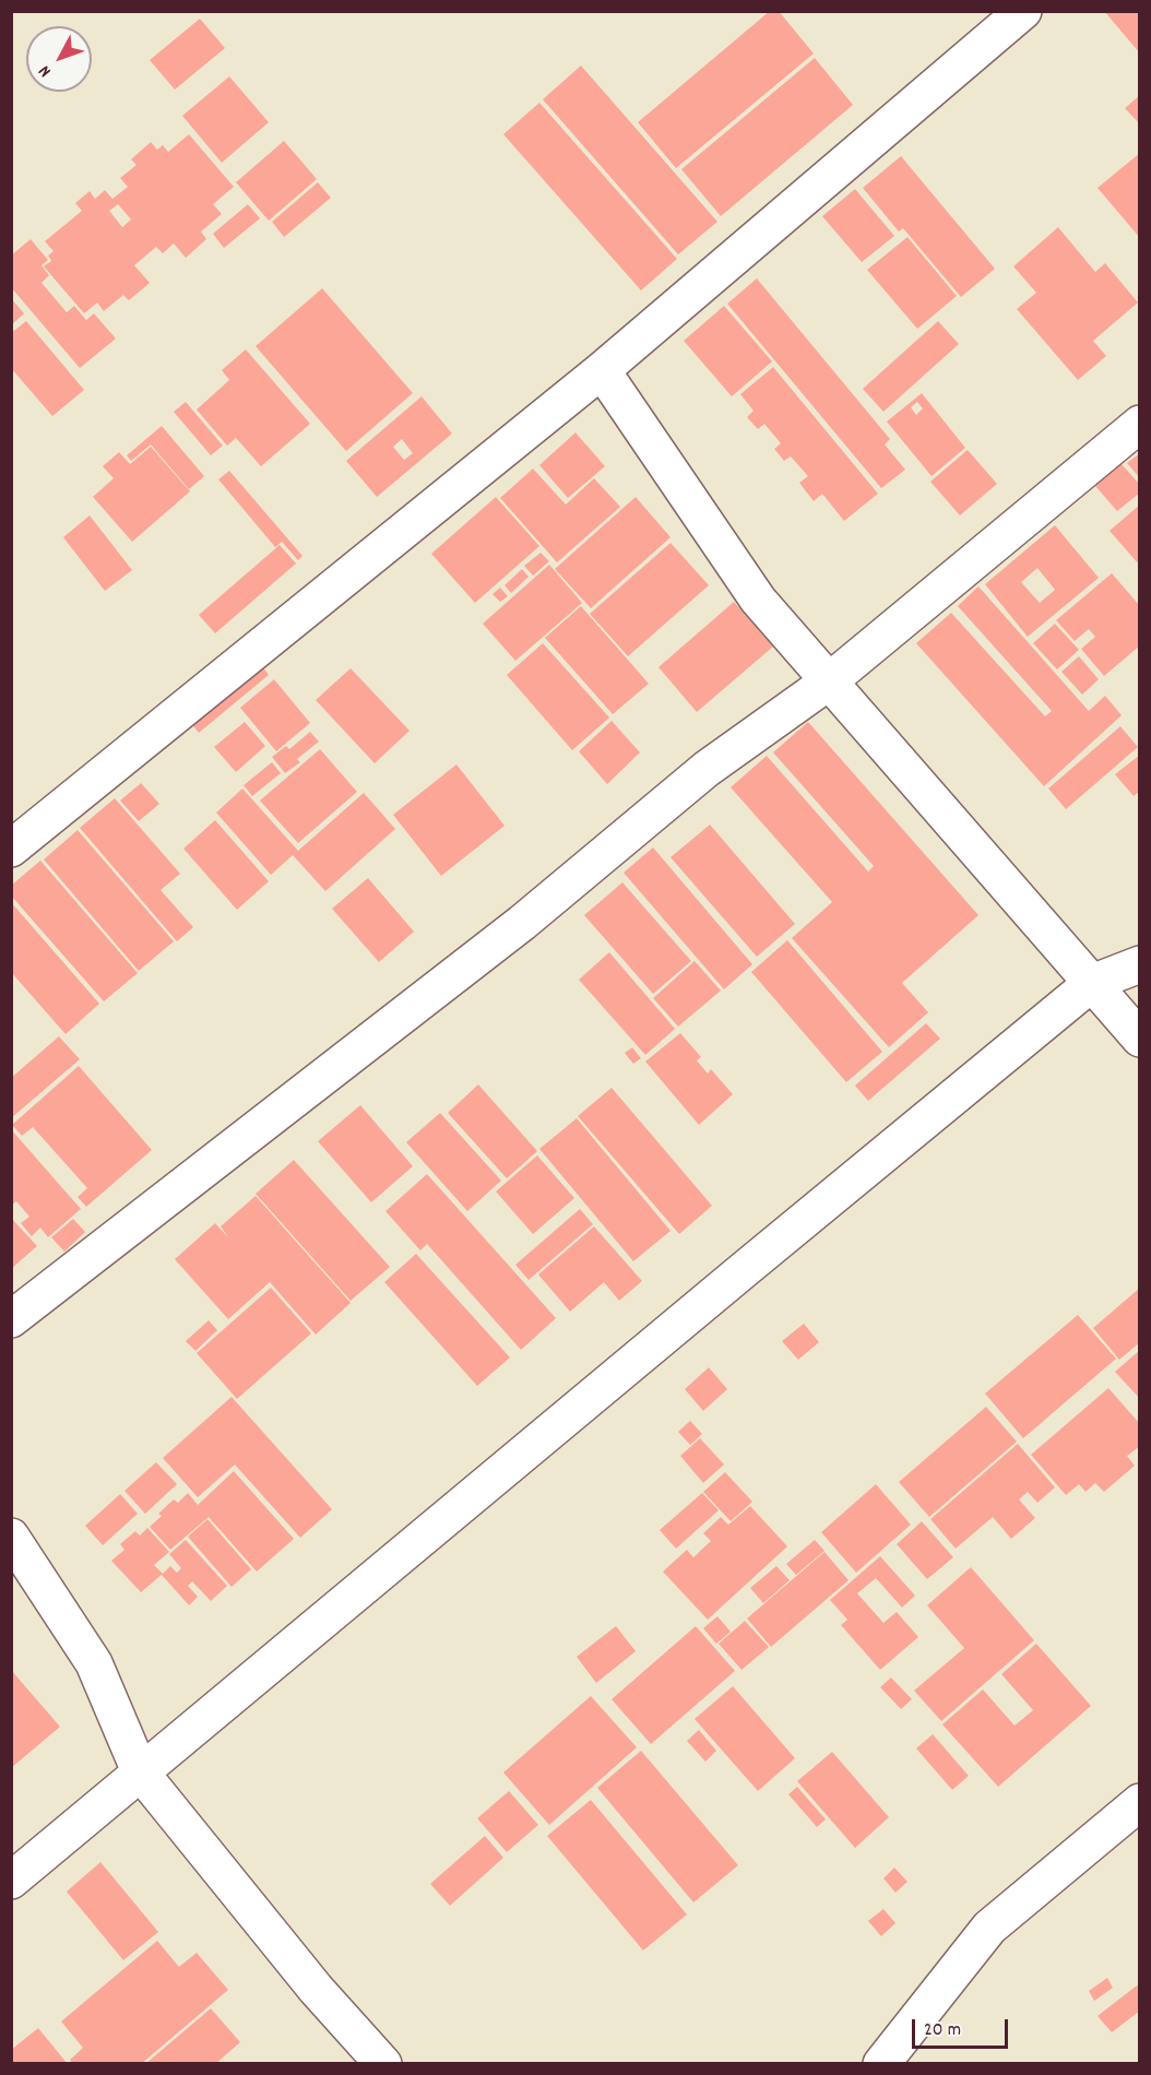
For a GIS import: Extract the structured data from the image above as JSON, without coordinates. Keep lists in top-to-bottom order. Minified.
{"scale_bar":"20 m","north":"bottom left"}
